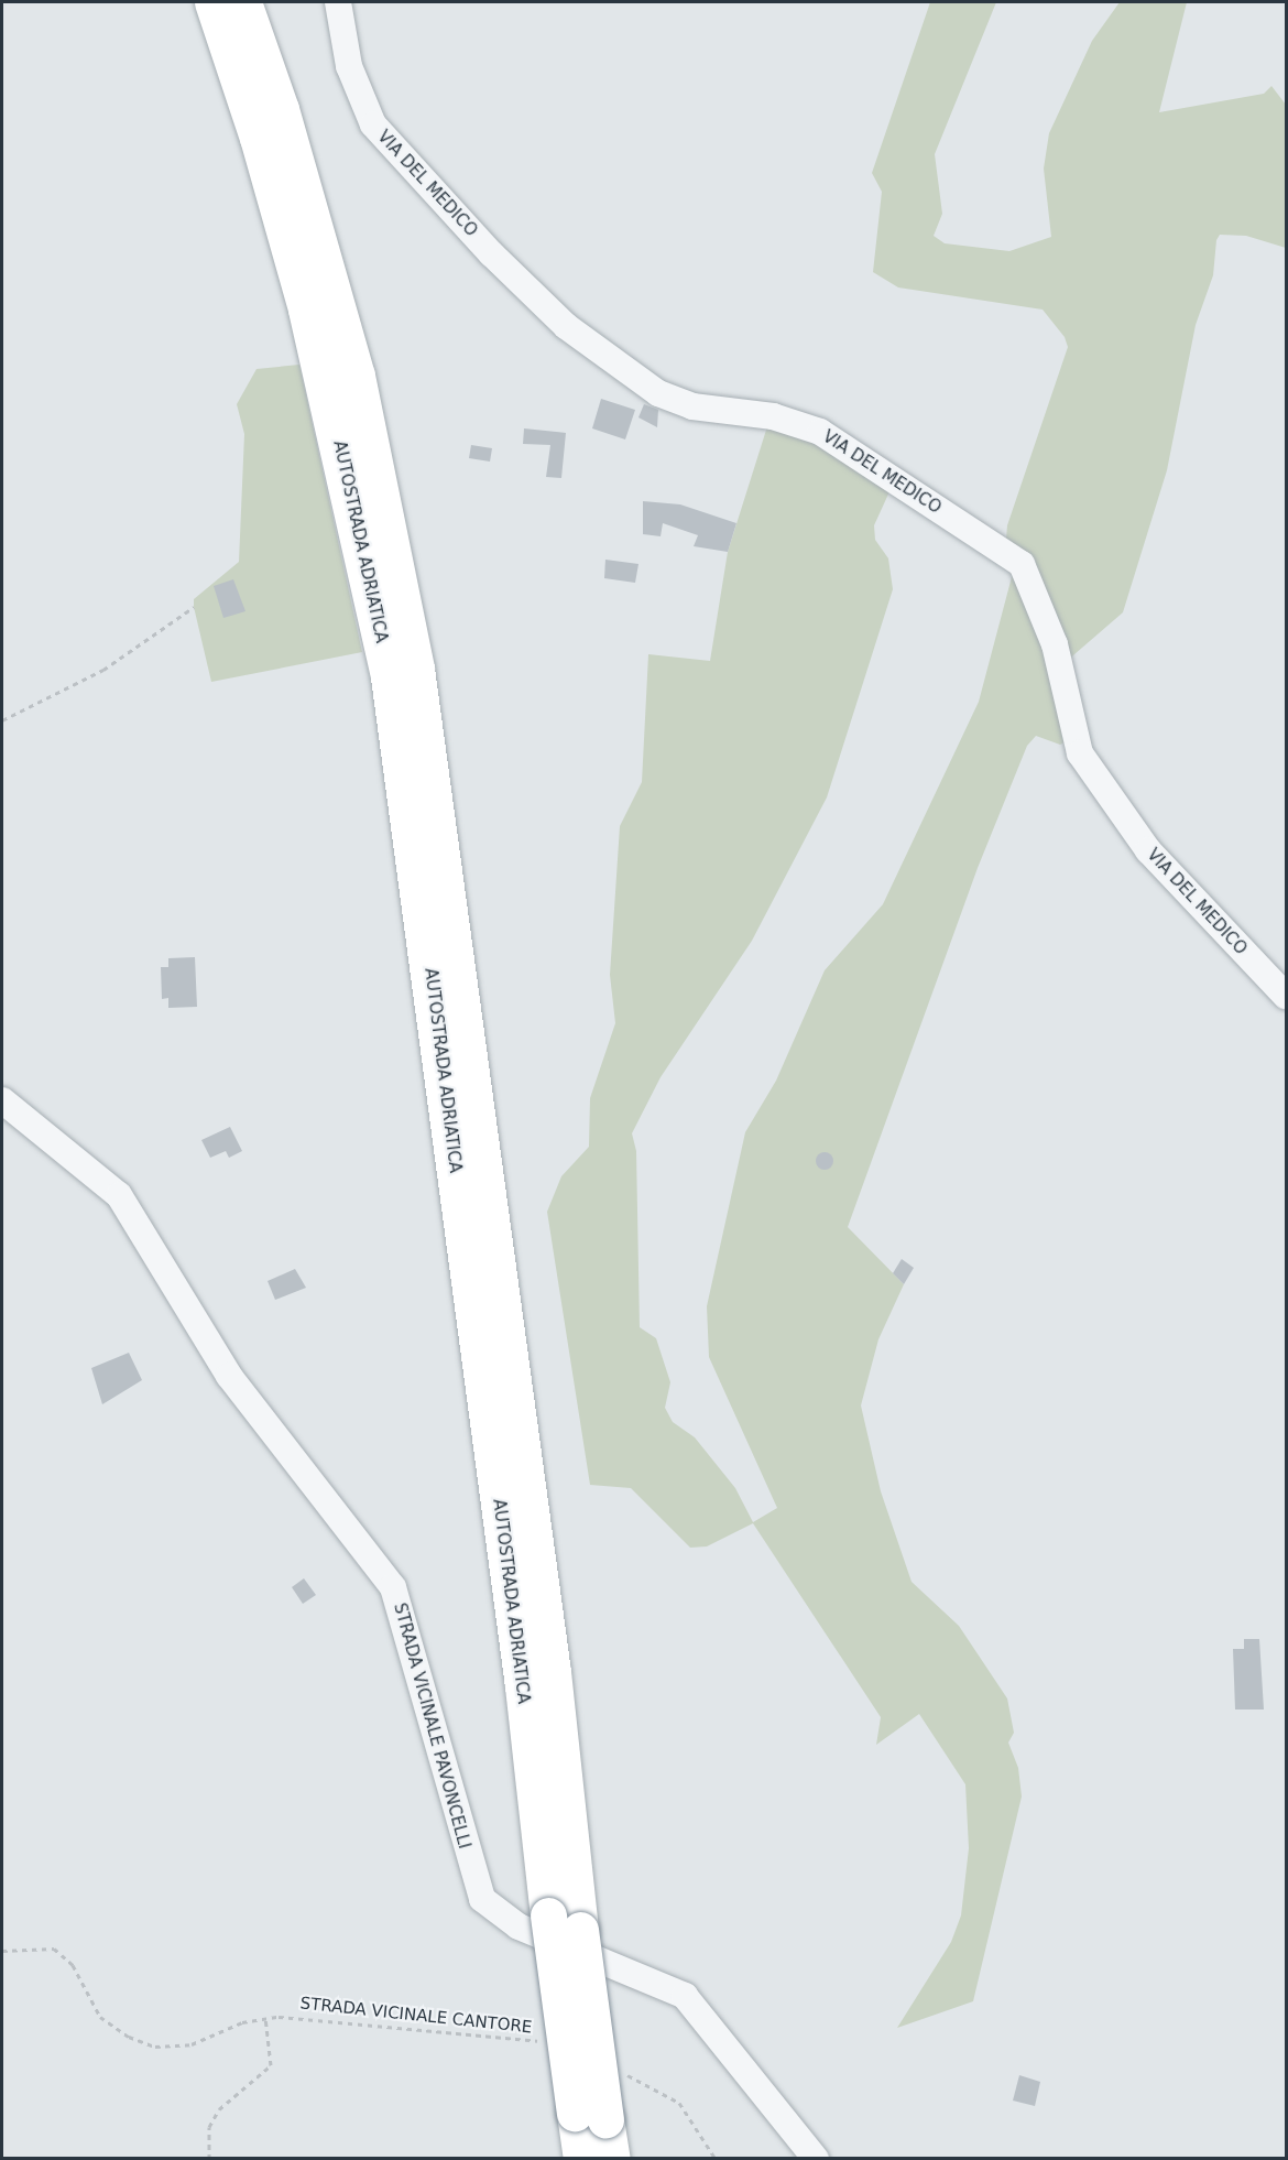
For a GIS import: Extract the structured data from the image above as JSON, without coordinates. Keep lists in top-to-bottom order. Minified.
{"streets":{"highway":["AUTOSTRADA ADRIATICA"],"street":["VIA DEL MEDICO","STRADA VICINALE PAVONCELLI"],"path":["STRADA VICINALE CANTORE"]}}
